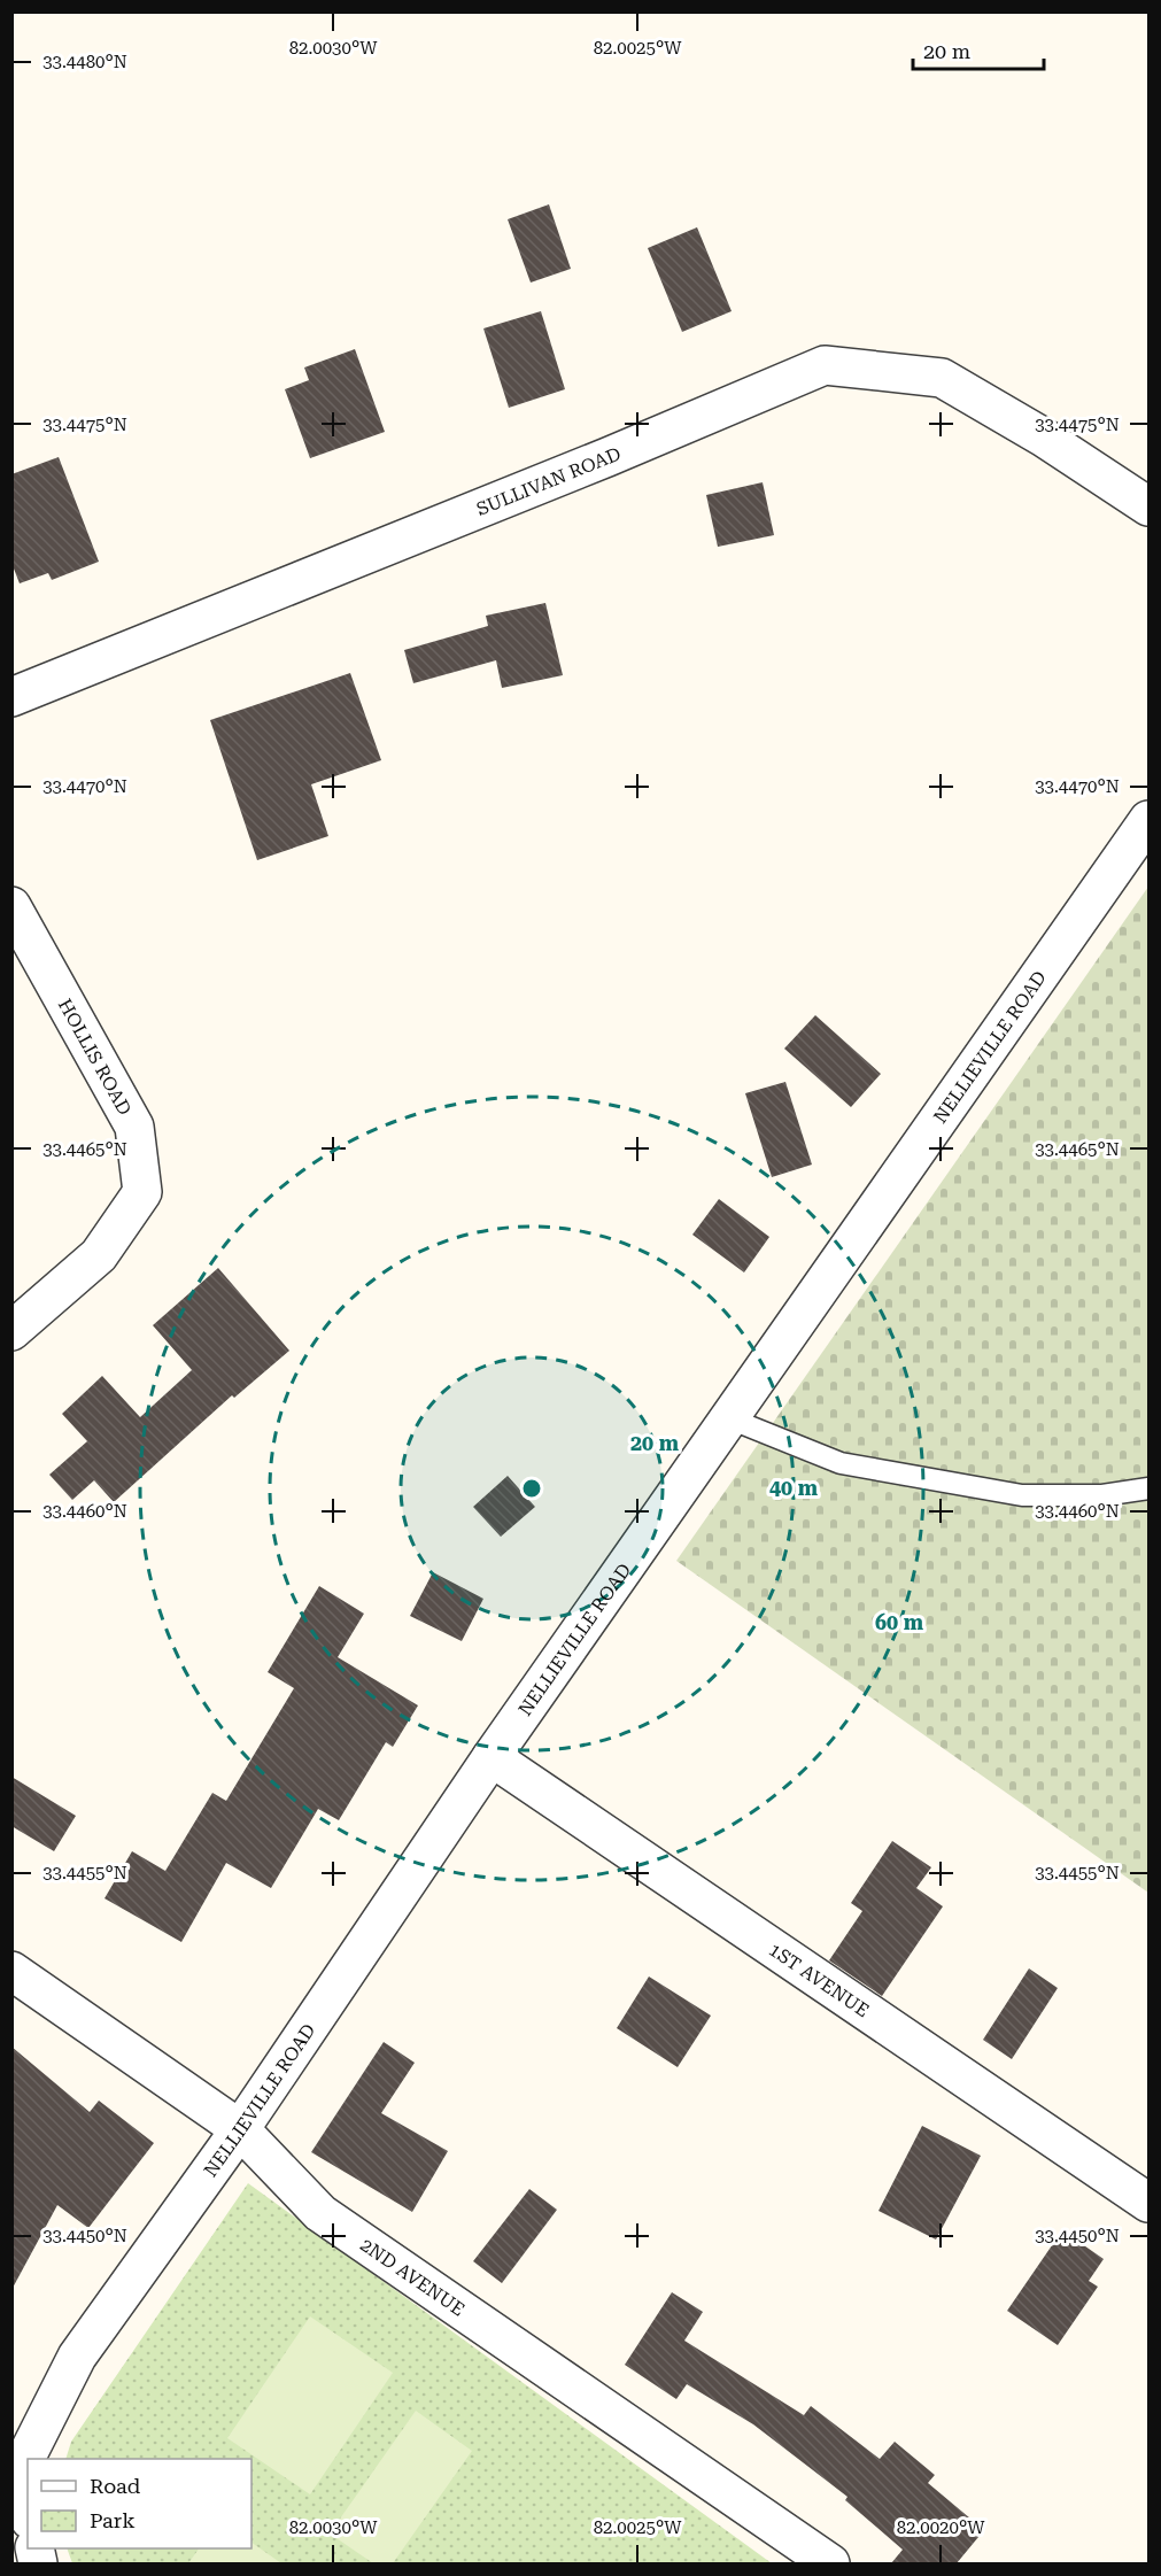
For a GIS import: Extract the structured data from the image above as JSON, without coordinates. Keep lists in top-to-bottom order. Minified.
{"streets":{"street":["SULLIVAN ROAD","NELLIEVILLE ROAD","HOLLIS ROAD","1ST AVENUE","2ND AVENUE"]},"crossings":[["NELLIEVILLE ROAD","1ST AVENUE"],["NELLIEVILLE ROAD","2ND AVENUE"]],"legend":["Road","Park"],"scale_bar":"20 m","coordinates":["82.0030°W","82.0025°W","33.4480°N","33.4475°N","33.4470°N","33.4465°N","33.4460°N","33.4455°N","33.4450°N","82.0020°W"],"rings":["20 m","40 m","60 m"]}
